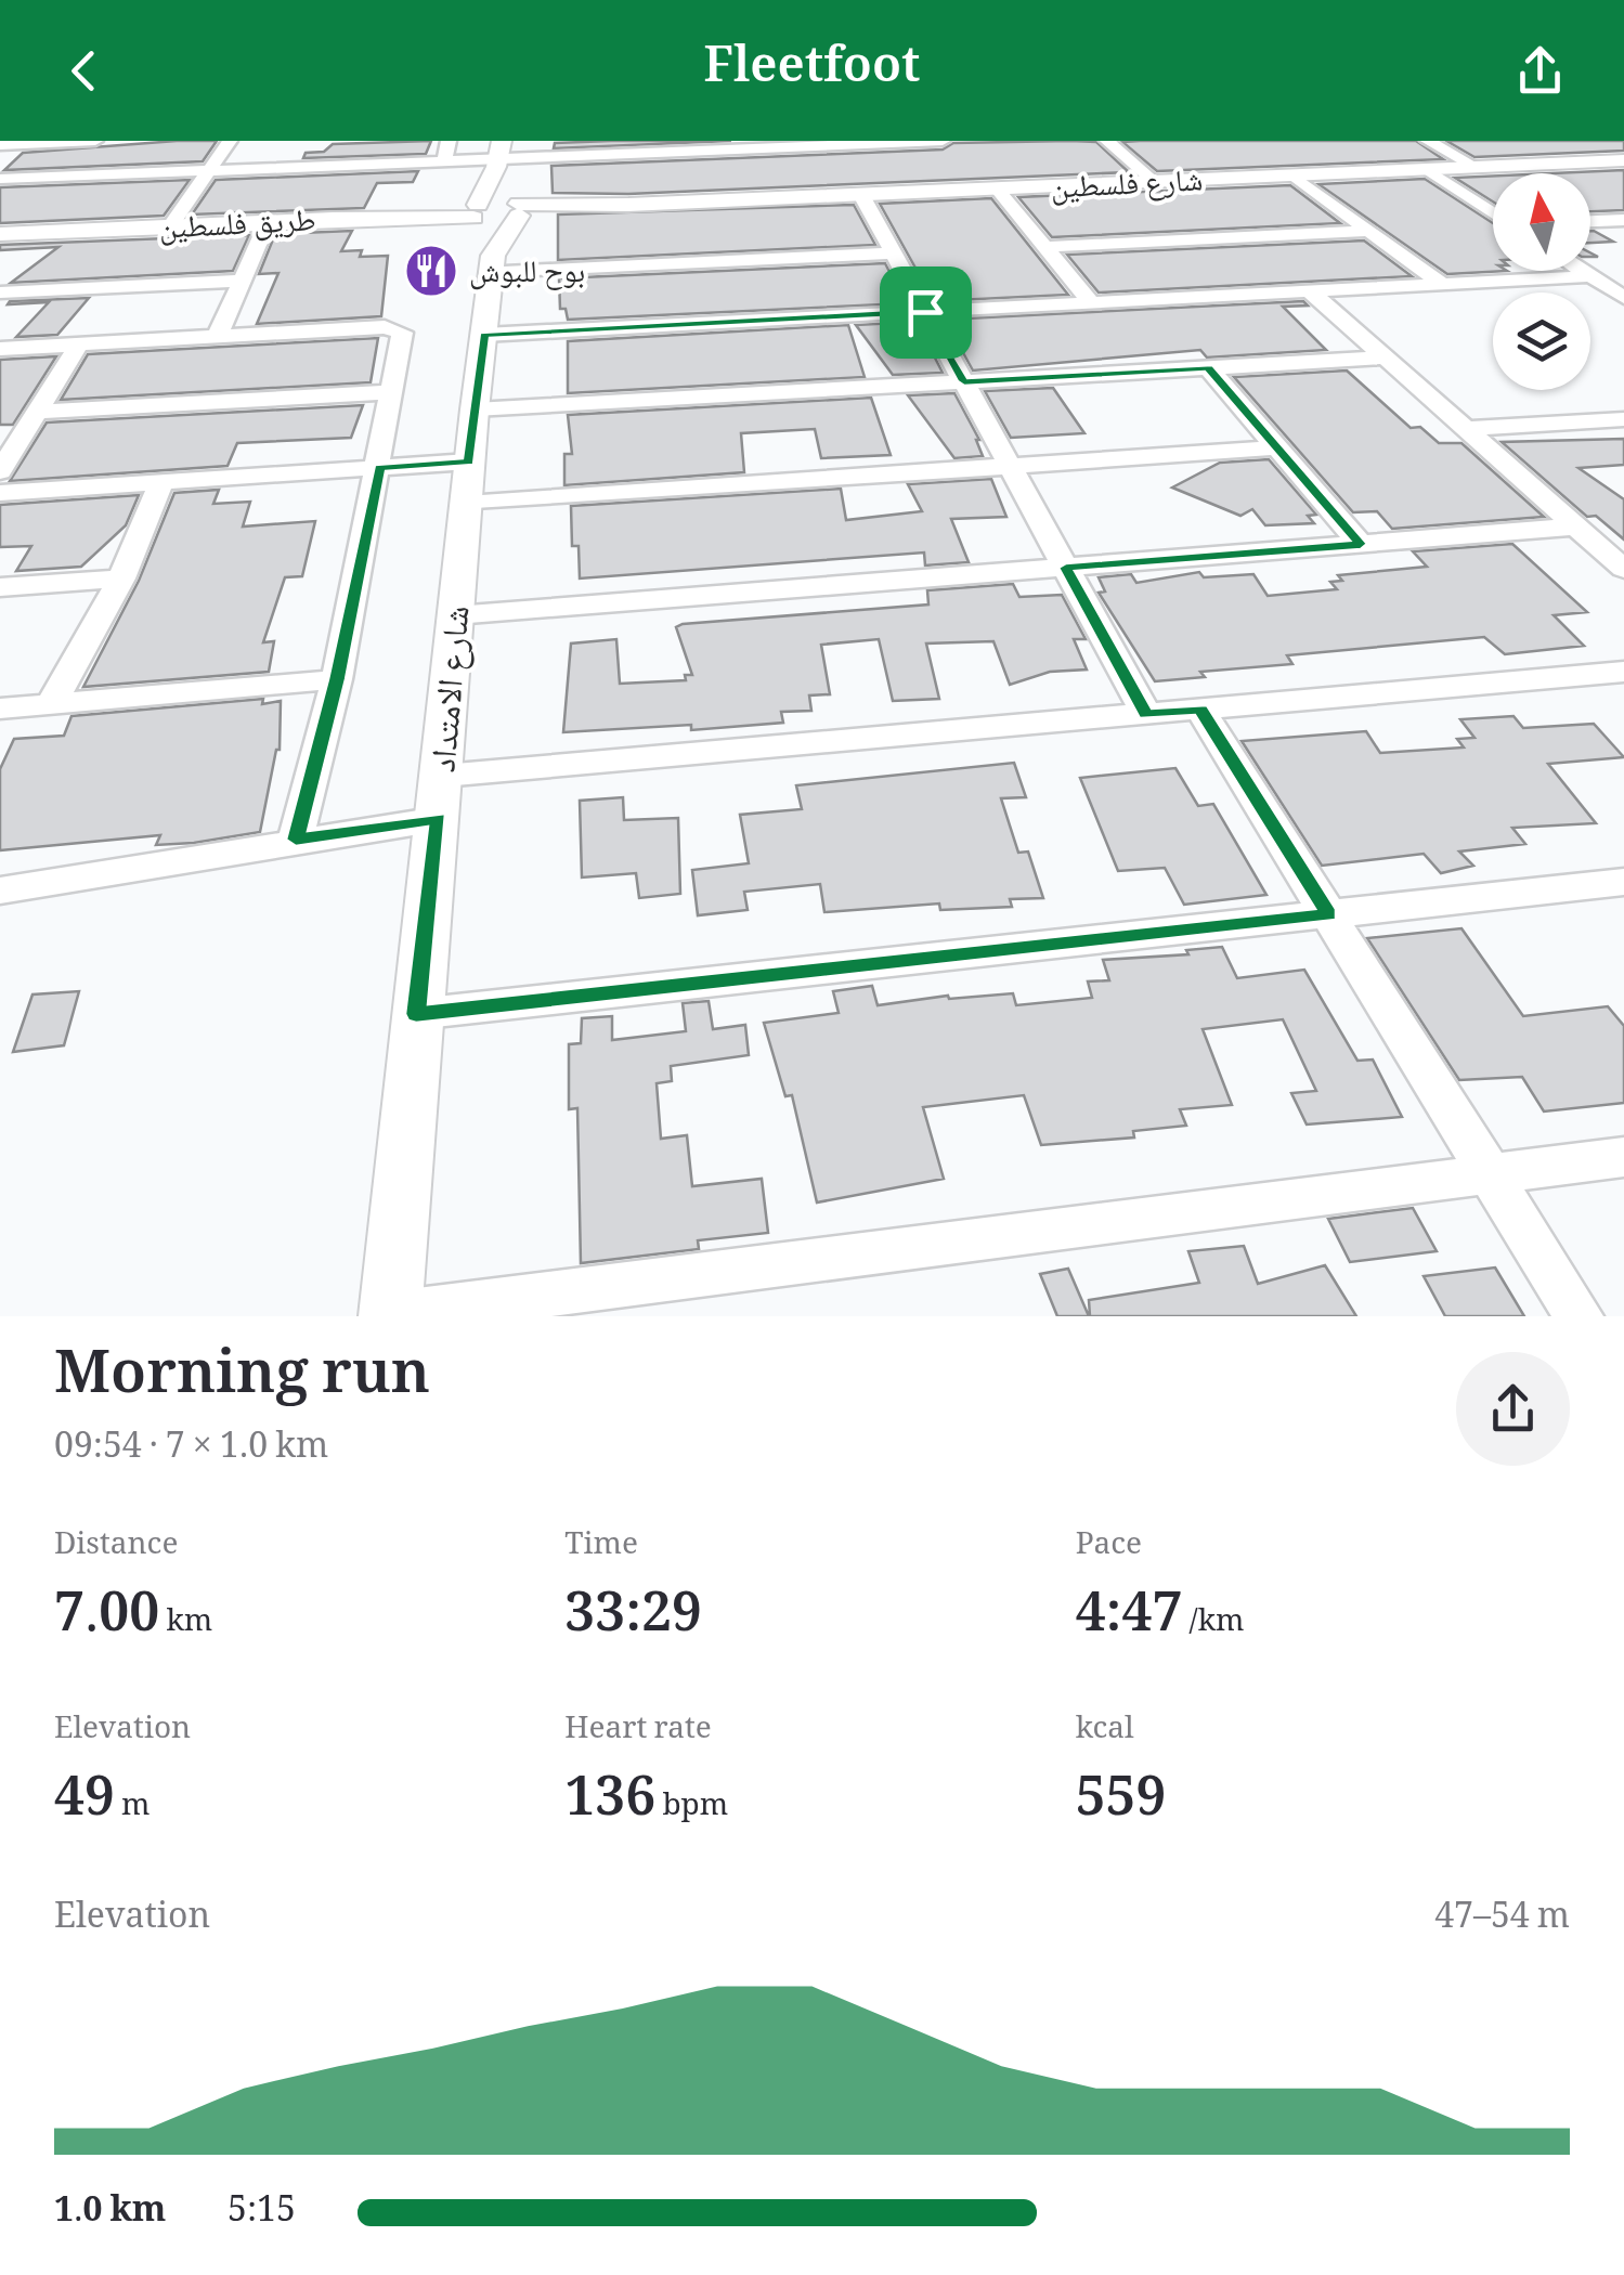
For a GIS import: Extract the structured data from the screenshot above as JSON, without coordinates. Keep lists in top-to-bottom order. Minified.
{"streets":{"street":["شارع فلسطين","طريق فلسطين","شارع الامتداد"]},"crossings":[["شارع فلسطين","طريق فلسطين"],["شارع فلسطين","شارع الامتداد"],["طريق فلسطين","شارع الامتداد"]],"places":{"restaurant":["بوح للبوش"]},"north":"top","page":{"header":"Fleetfoot","heading":["Morning run","09:54 · 7 × 1.0 km"],"stats":[["Distance","7.00 km"],["Time","33:29"],["Pace","4:47 /km"],["Elevation","49 m"],["Heart rate","136 bpm"],["kcal","559"]],"chart":["Elevation","47–54 m"],"list":[{"name":"1.0 km","note":"5:15"}]}}
